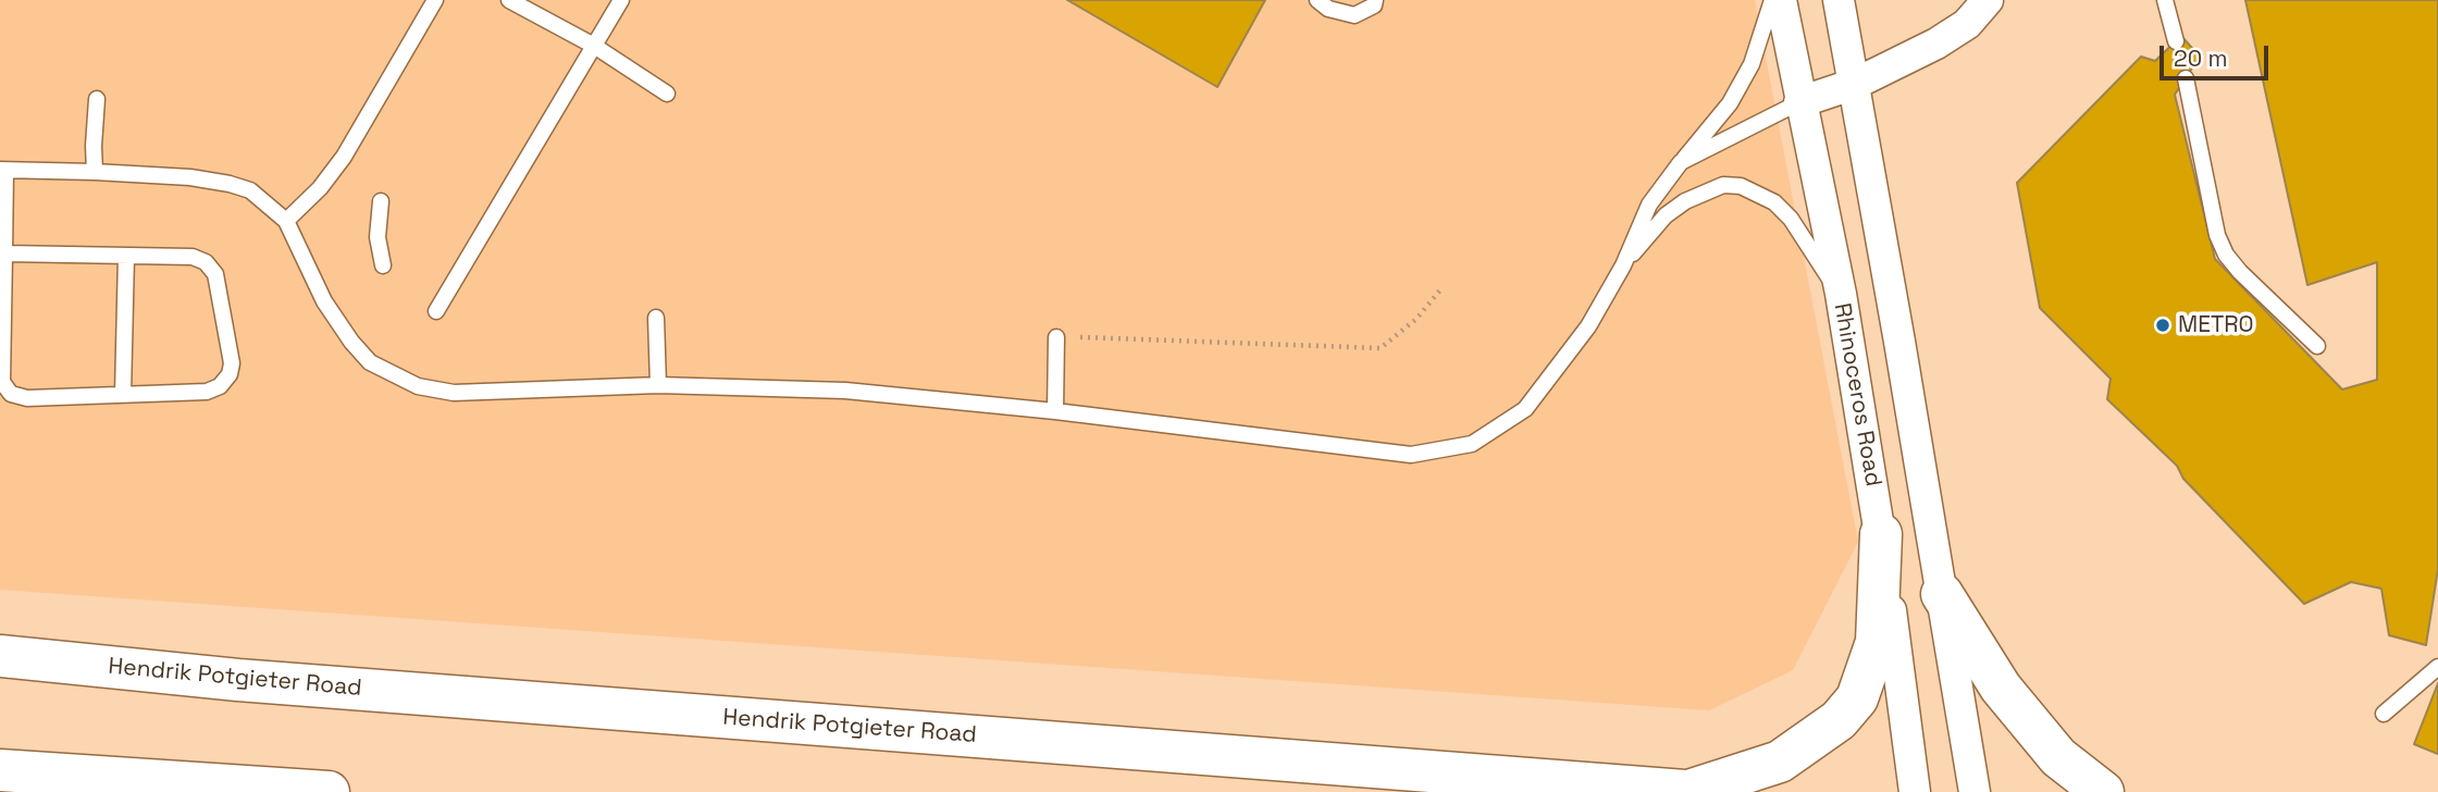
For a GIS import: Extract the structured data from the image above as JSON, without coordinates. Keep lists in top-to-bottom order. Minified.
{"streets":{"main road":["Hendrik Potgieter Road"],"street":["Rhinoceros Road"]},"places":["METRO"],"scale_bar":"20 m"}
